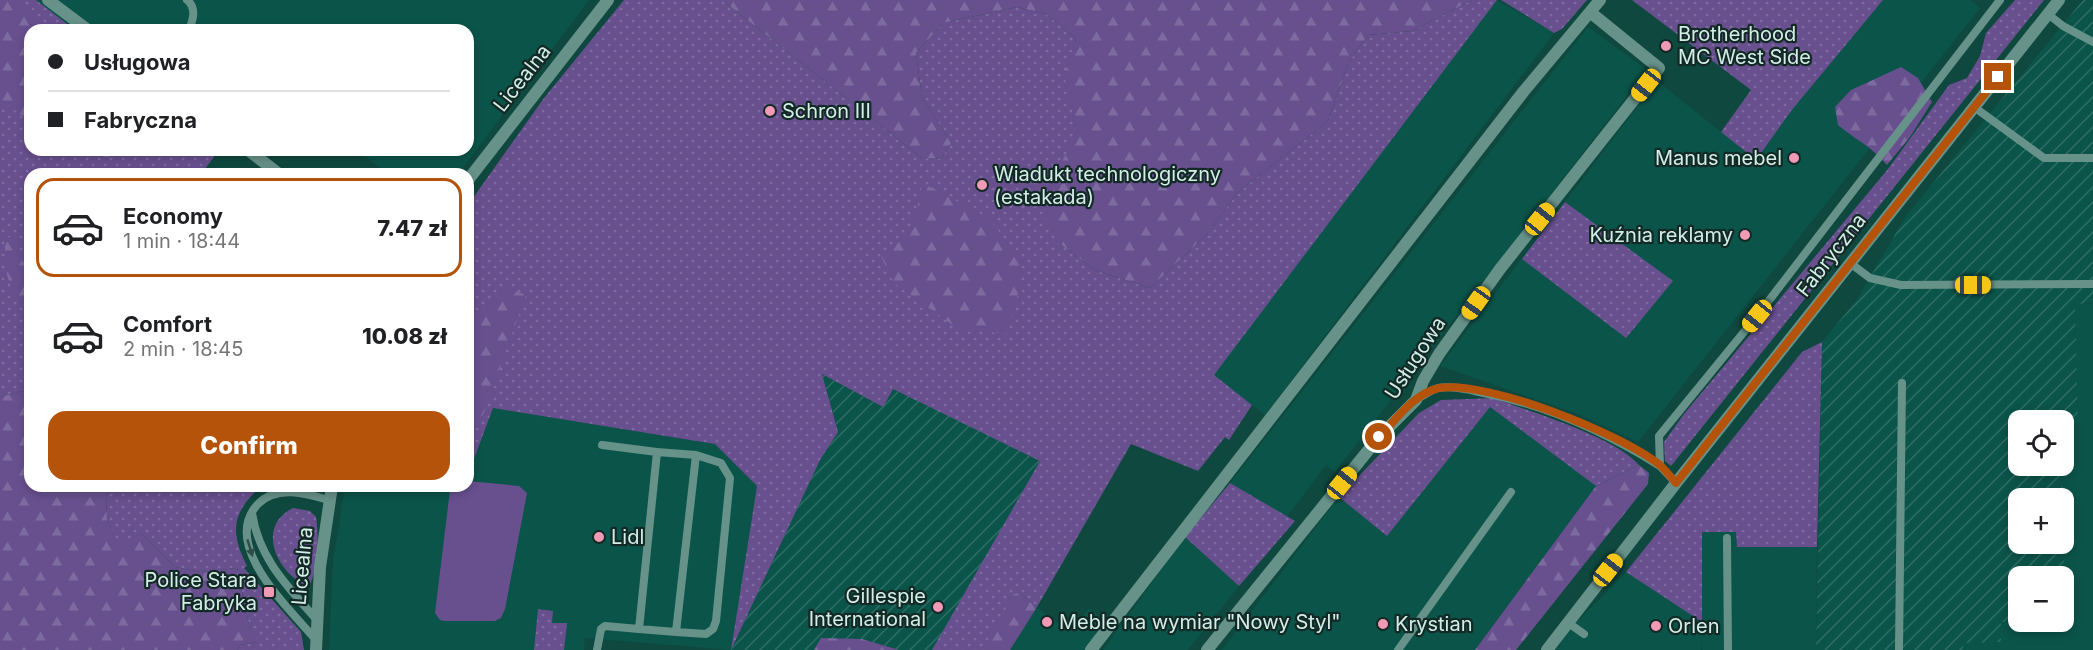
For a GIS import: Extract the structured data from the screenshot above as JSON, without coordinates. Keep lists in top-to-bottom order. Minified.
{"streets":{"street":["Licealna","Fabryczna","Usługowa"]},"places":{"other":["Brotherhood MC West Side","Schron III","Manus mebel","Wiadukt technologiczny (estakada)","Kuźnia reklamy","Lidl","Gillespie International","Meble na wymiar \"Nowy Styl\"","Krystian","Orlen"],"transit":["Police Stara Fabryka"]},"page":{"banner":["Usługowa","Fabryczna"],"list":[{"name":"Economy","note":"1 min · 18:44","value":"7.47 zł"},{"name":"Comfort","note":"2 min · 18:45","value":"10.08 zł"}],"buttons":"Confirm","map_buttons":["+","−"]}}
